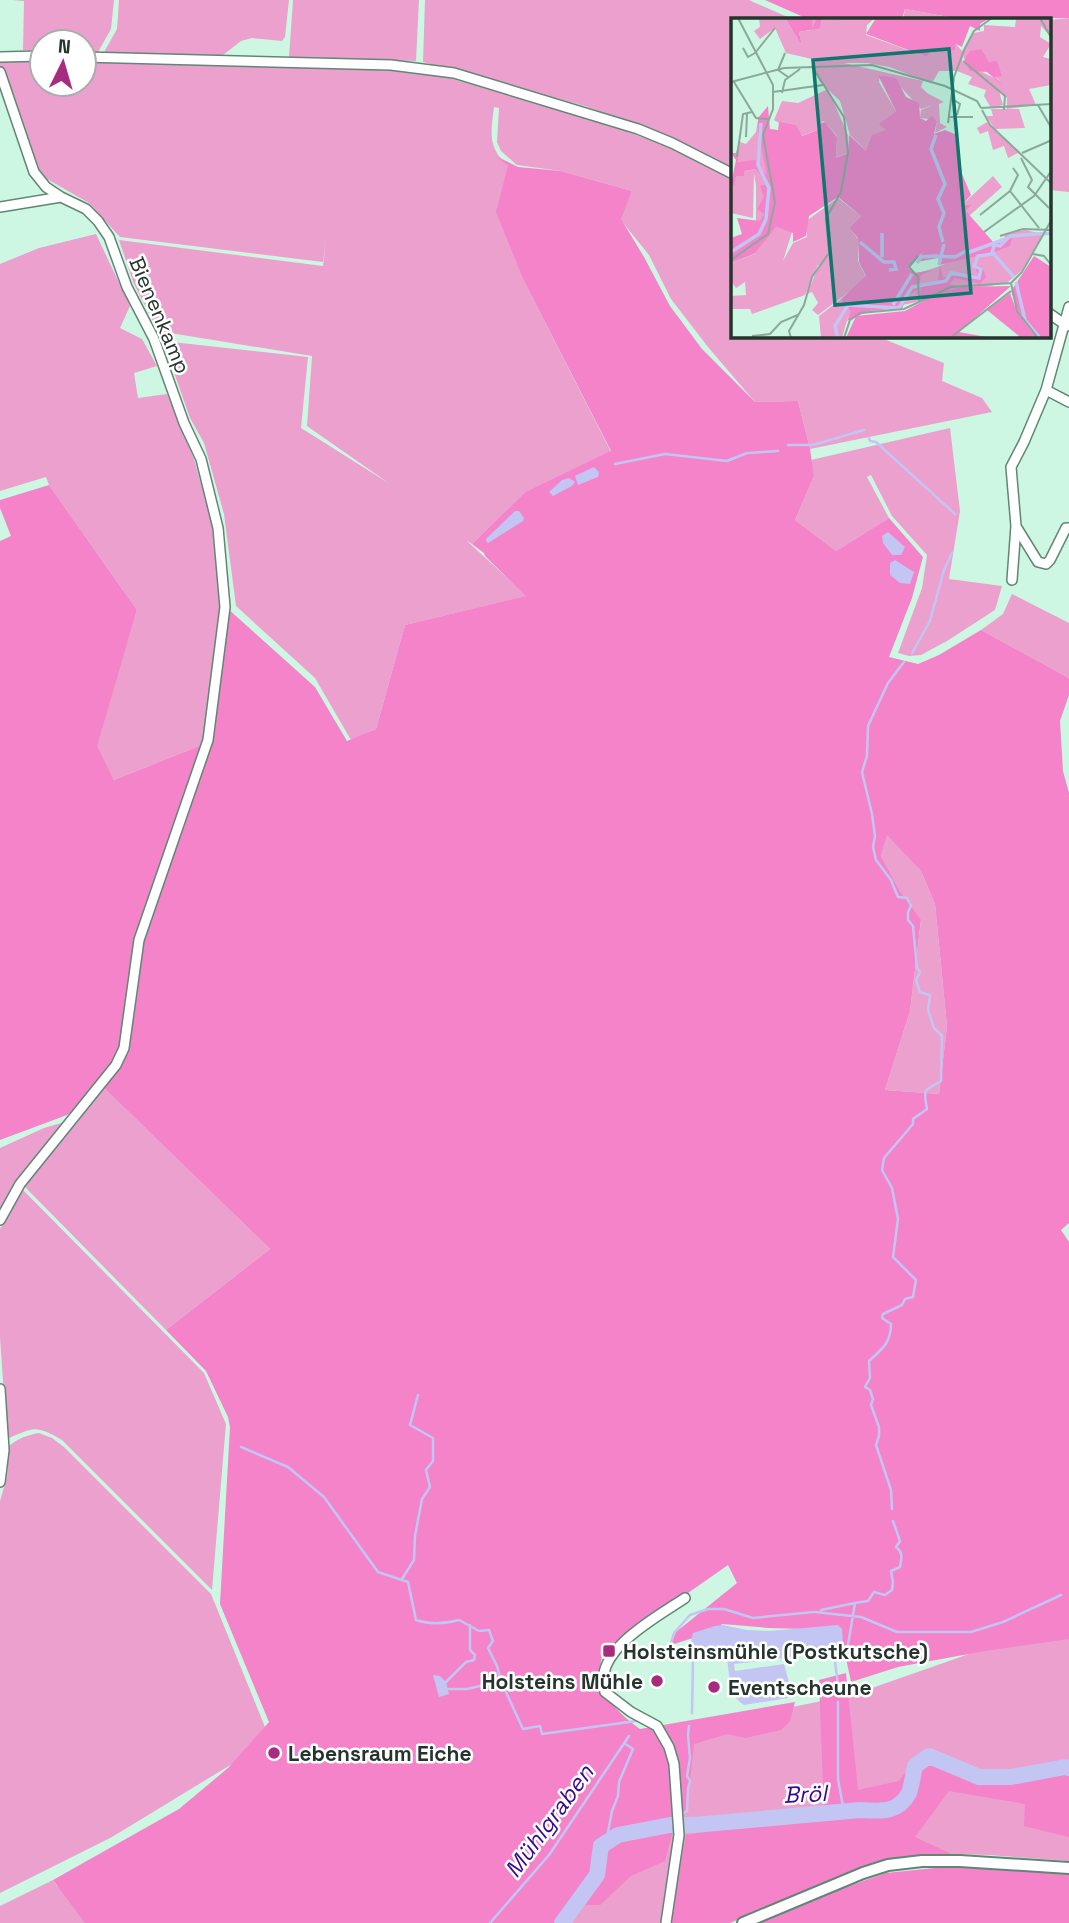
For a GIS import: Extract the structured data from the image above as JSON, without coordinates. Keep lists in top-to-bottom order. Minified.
{"streets":{"street":["Bienenkamp"]},"water":["Bröl","Mühlgraben"],"places":{"transit":["Holsteinsmühle (Postkutsche)"],"other":["Holsteins Mühle","Eventscheune","Lebensraum Eiche"]},"north":"top"}
